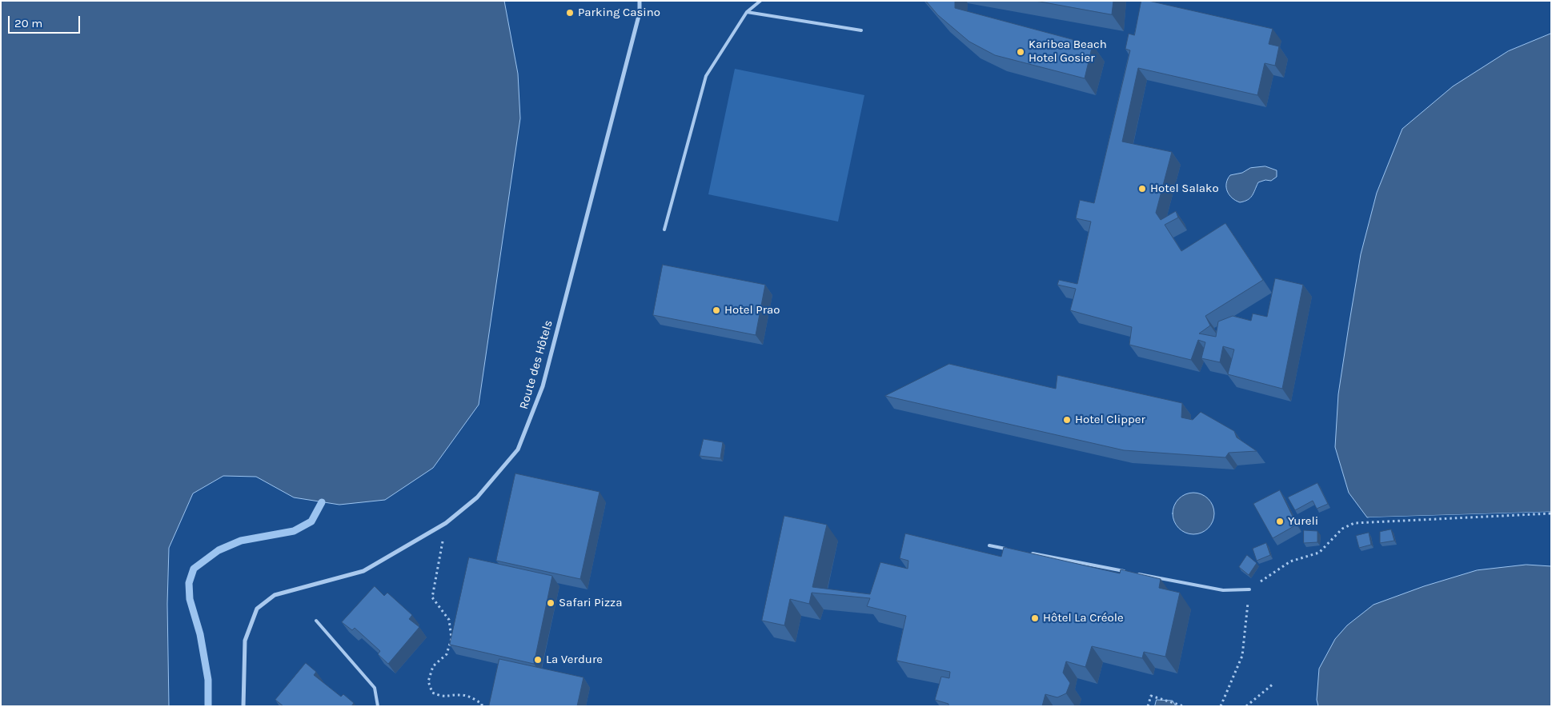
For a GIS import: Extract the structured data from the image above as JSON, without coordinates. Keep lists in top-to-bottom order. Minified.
{"streets":{"street":["Route des Hôtels"]},"places":["Parking Casino","Karibea Beach Hotel Gosier","Hotel Salako","Hotel Prao","Hotel Clipper","Yureli","Safari Pizza","Hôtel La Créole","La Verdure"],"scale_bar":"20 m"}
